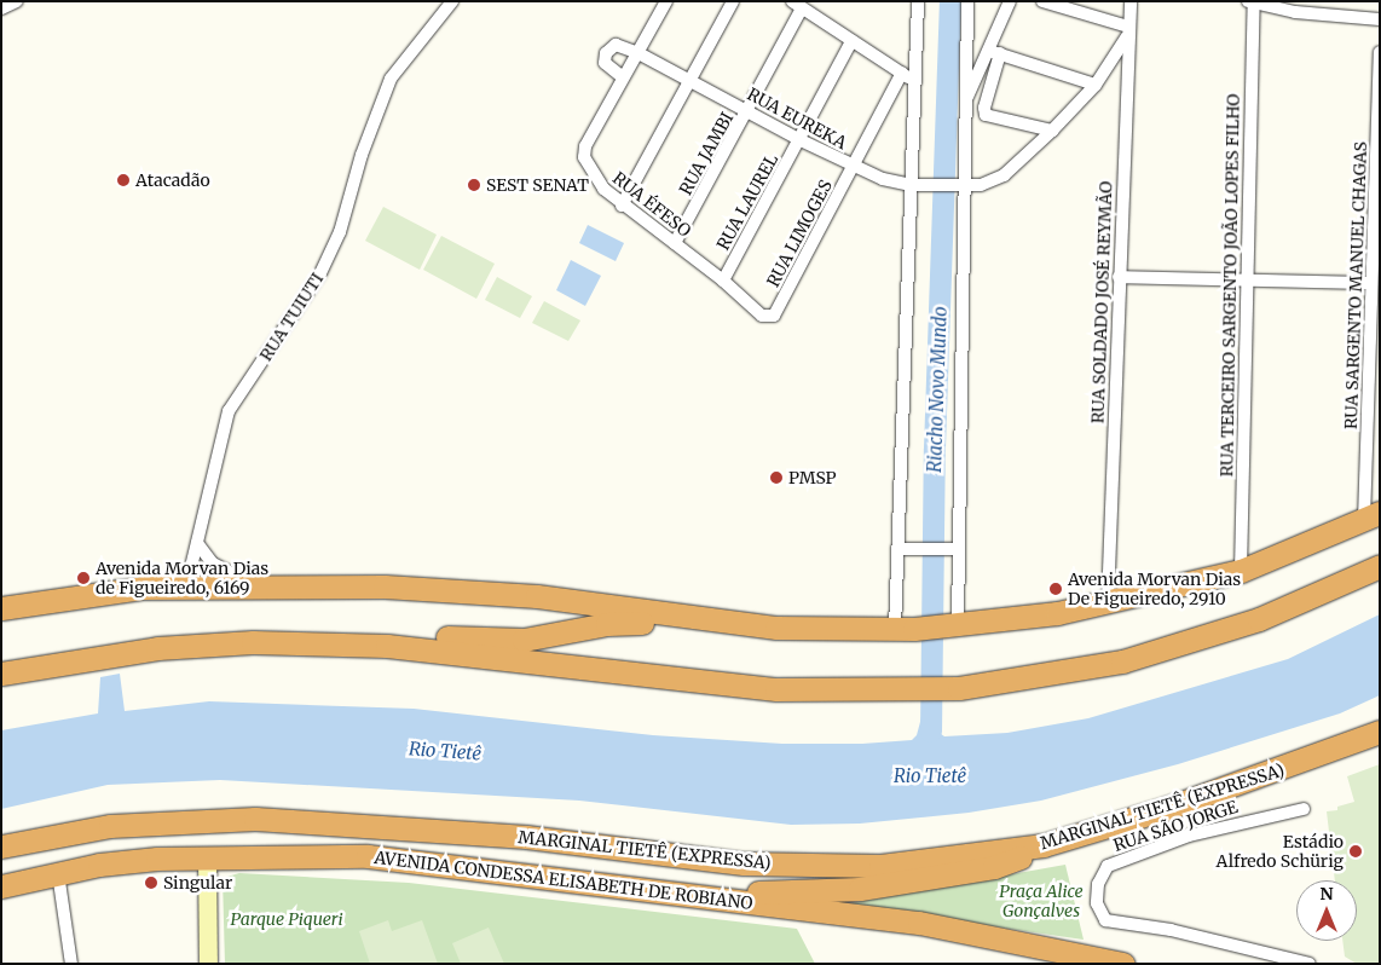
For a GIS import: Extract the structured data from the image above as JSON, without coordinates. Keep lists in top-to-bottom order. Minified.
{"streets":{"highway":["MARGINAL TIETÊ (EXPRESSA)","AVENIDA CONDESSA ELISABETH DE ROBIANO"],"street":["RUA EUREKA","RUA JAMBI","RUA LAUREL","RUA ÉFESO","RUA LIMOGES","RUA TERCEIRO SARGENTO JOÃO LOPES FILHO","RUA SARGENTO MANUEL CHAGAS","RUA SOLDADO JOSÉ REYMÃO","RUA TUIUTI","RUA SÃO JORGE"]},"crossings":[["RUA EUREKA","RUA JAMBI"],["RUA EUREKA","RUA LAUREL"],["RUA EUREKA","RUA ÉFESO"],["RUA EUREKA","RUA LIMOGES"],["RUA EUREKA","RUA SOLDADO JOSÉ REYMÃO"],["RUA JAMBI","RUA ÉFESO"],["RUA LAUREL","RUA ÉFESO"],["RUA ÉFESO","RUA LIMOGES"]],"water":["Riacho Novo Mundo","Rio Tietê"],"parks":["Praça Alice Gonçalves","Parque Piqueri"],"places":["Atacadão","SEST SENAT","PMSP","Avenida Morvan Dias de Figueiredo, 6169","Avenida Morvan Dias De Figueiredo, 2910","Estádio Alfredo Schürig","Singular"],"north":"top"}
